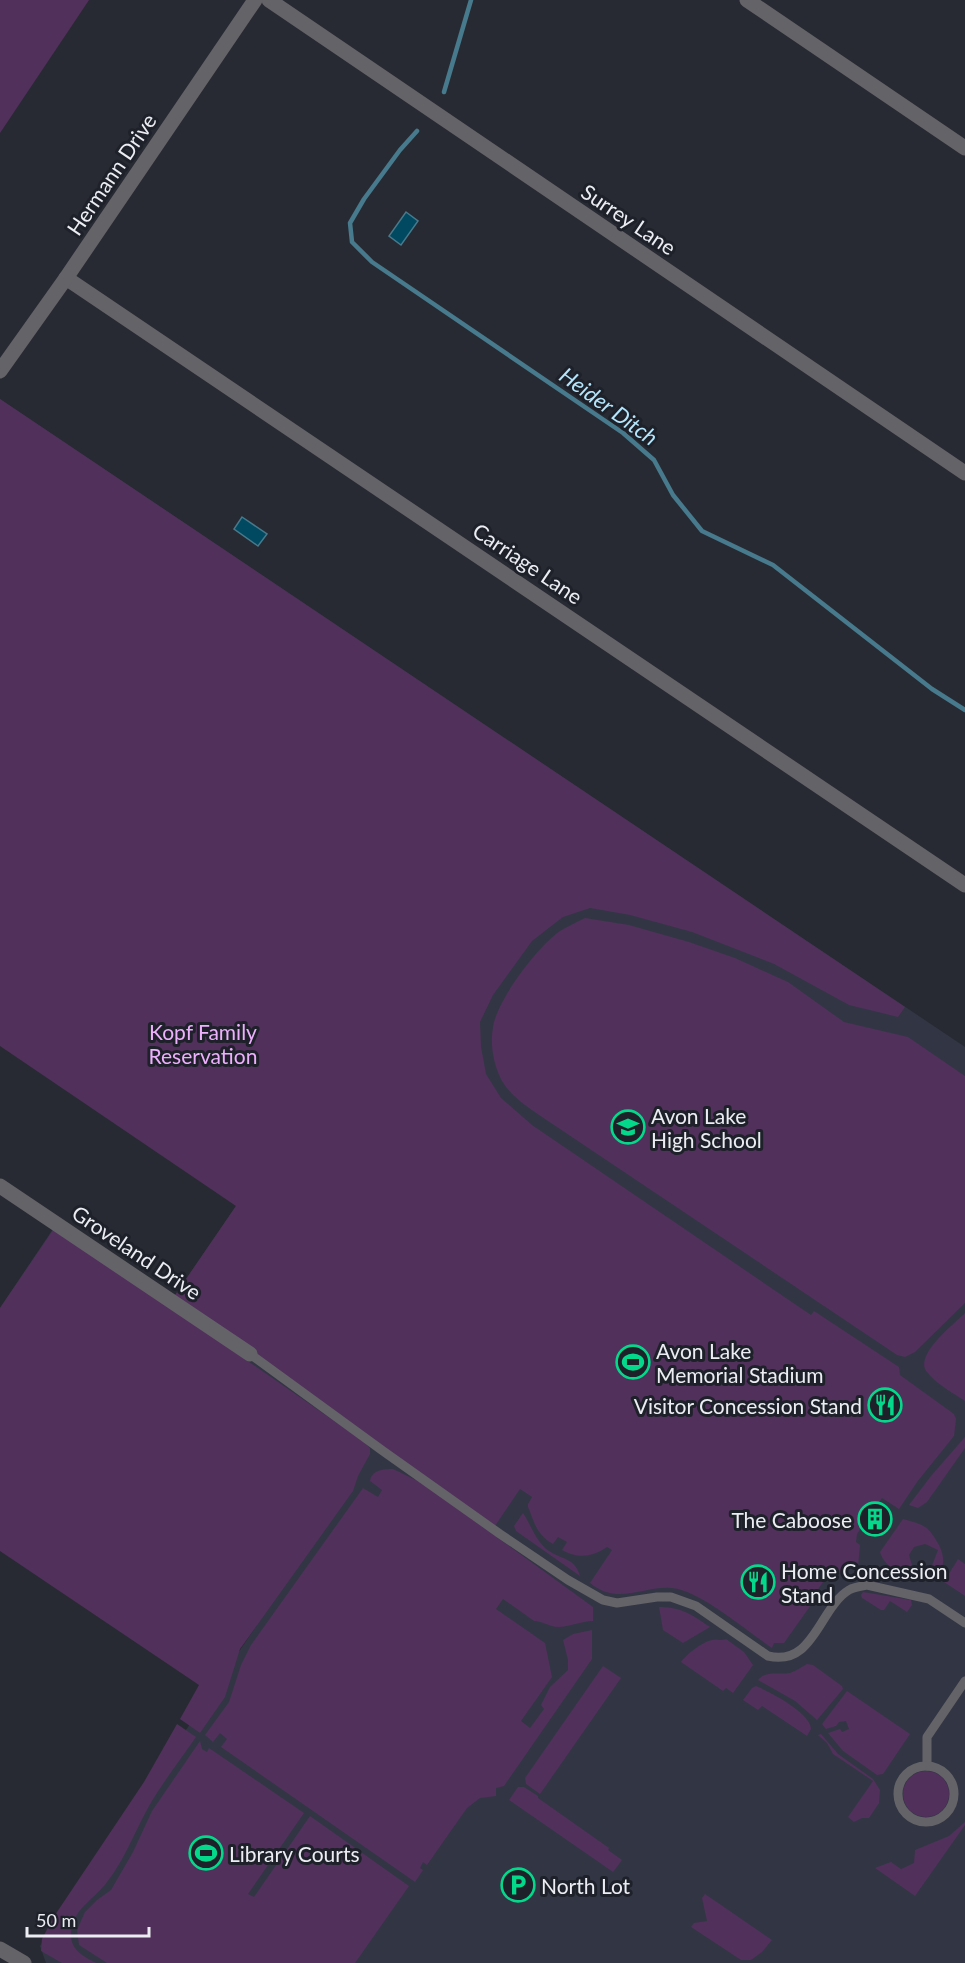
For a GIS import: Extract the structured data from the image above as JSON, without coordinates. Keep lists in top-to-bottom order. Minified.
{"streets":{"street":["Hermann Drive","Surrey Lane","Carriage Lane","Groveland Drive"]},"crossings":[["Hermann Drive","Carriage Lane"]],"water":["Heider Ditch"],"parks":["Kopf Family Reservation"],"places":{"school or university":["Avon Lake High School"],"sports":["Avon Lake Memorial Stadium","Library Courts"],"restaurant":["Visitor Concession Stand","Home Concession Stand"],"building":["The Caboose"],"parking":["North Lot"]},"scale_bar":"50 m"}
